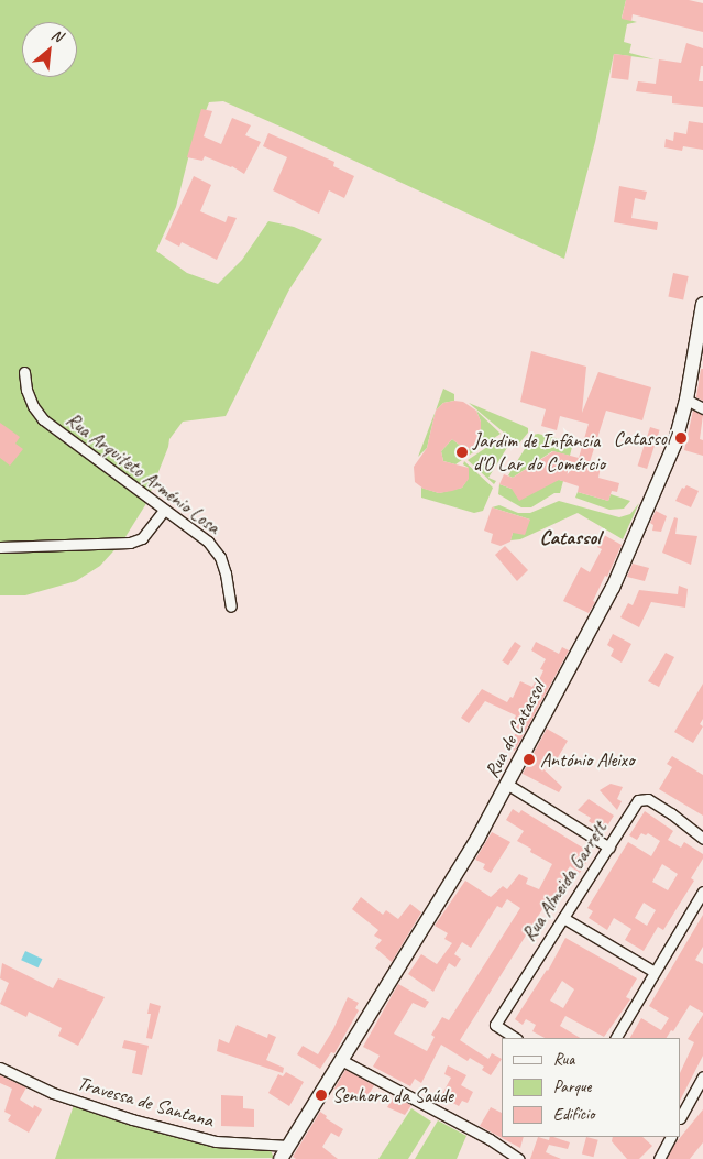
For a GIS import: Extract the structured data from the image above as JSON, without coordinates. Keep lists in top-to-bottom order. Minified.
{"streets":{"main road":["Rua de Catassol"],"street":["Rua Arquiteto Arménio Losa","Rua Almeida Garrett","Travessa de Santana"]},"crossings":[["Rua de Catassol","Travessa de Santana"]],"districts":["Catassol"],"places":["Catassol","Jardim de Infância d'O Lar do Comércio","António Aleixo","Senhora da Saúde"],"legend":["Rua","Parque","Edifício"],"north":"top right"}
